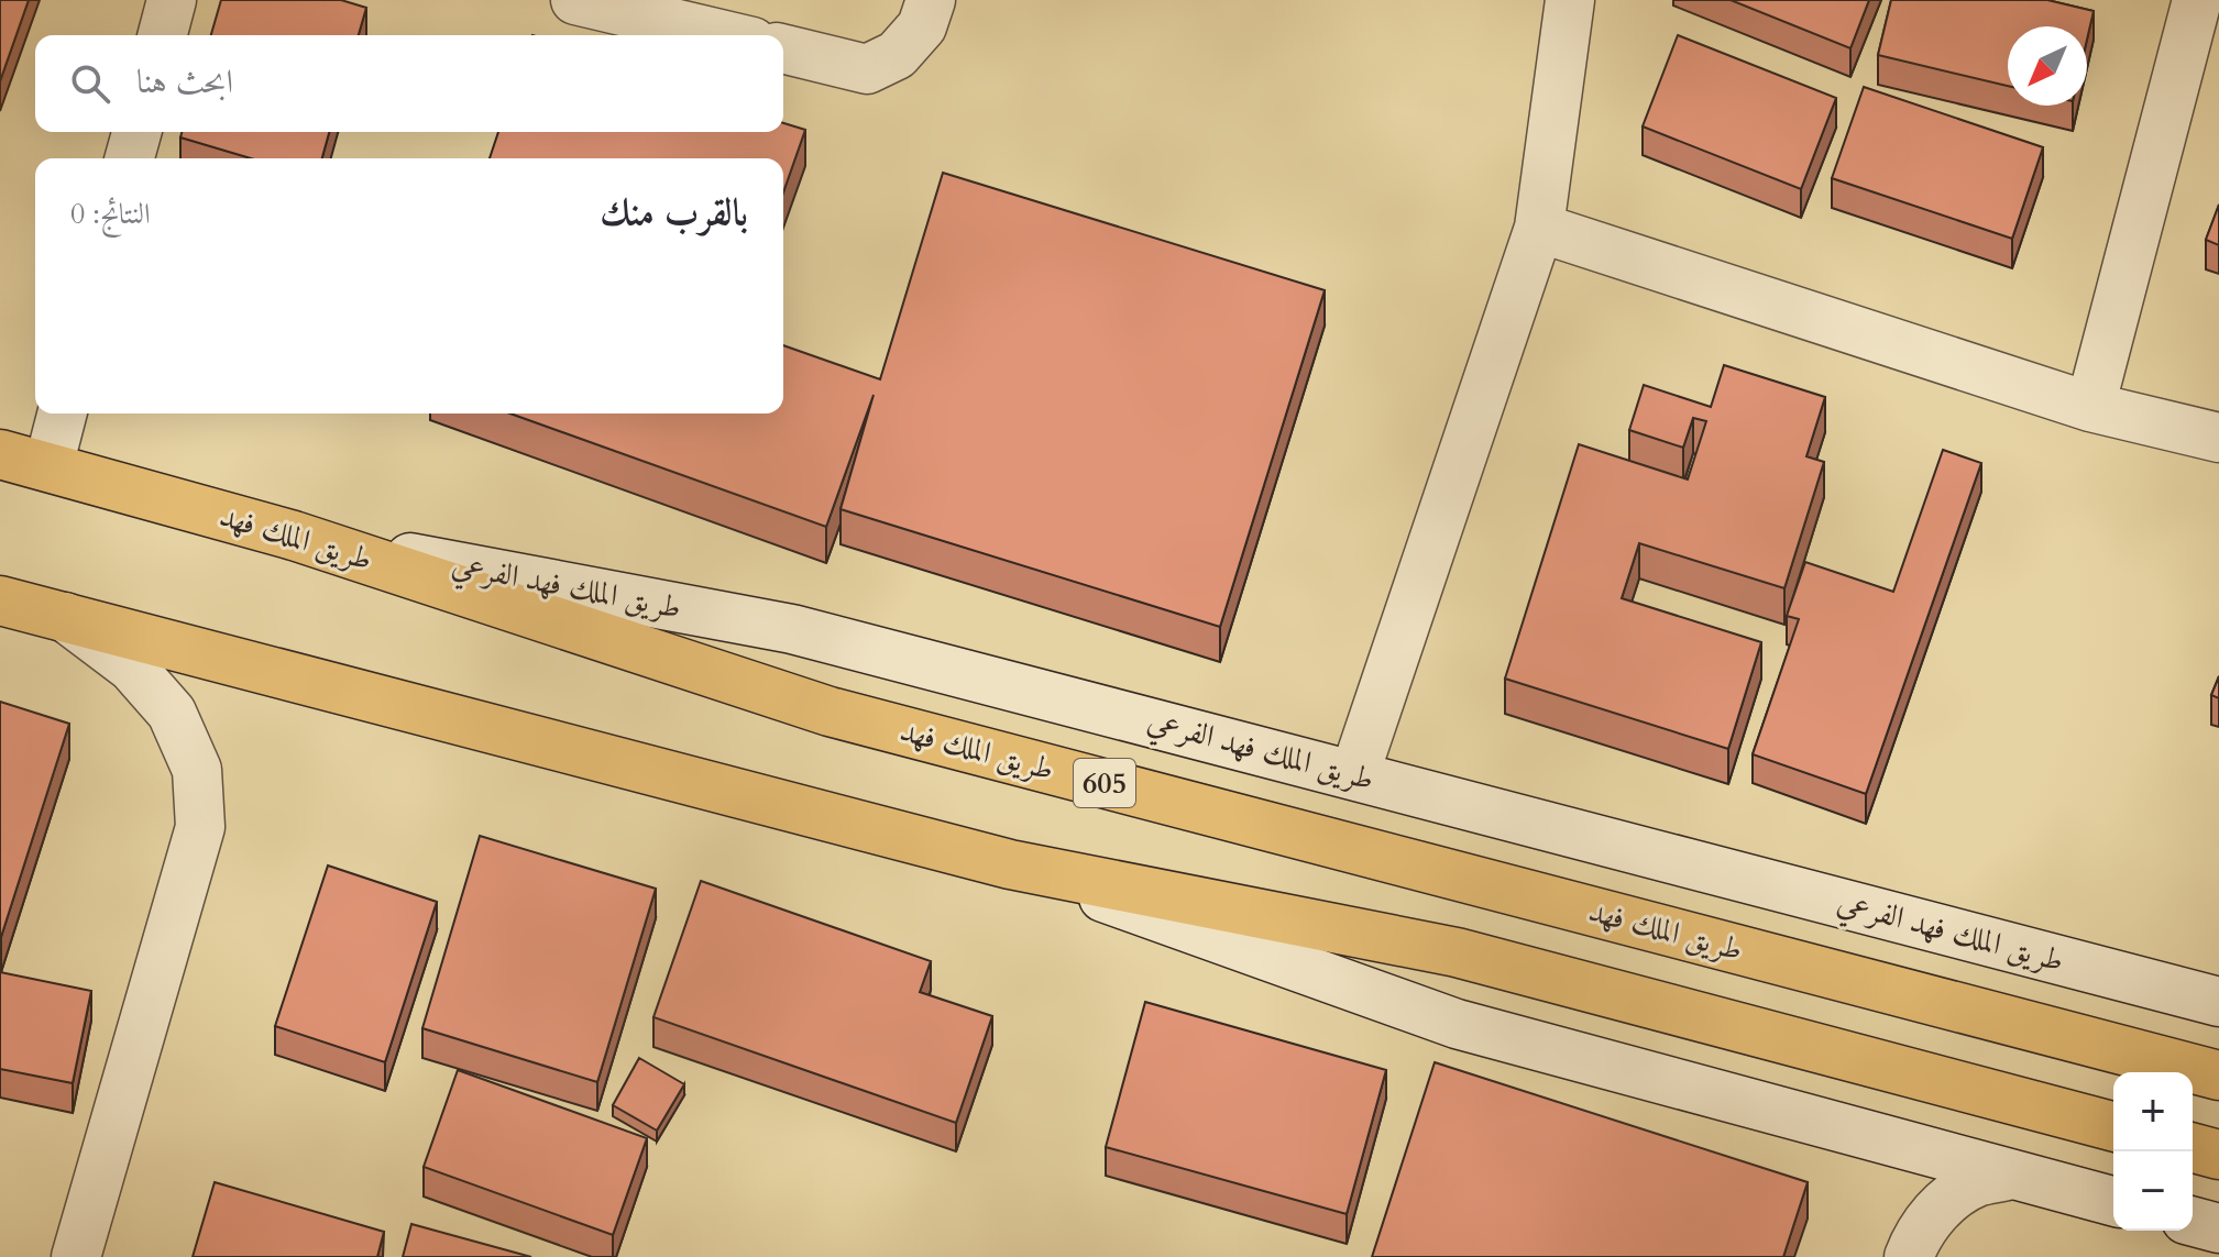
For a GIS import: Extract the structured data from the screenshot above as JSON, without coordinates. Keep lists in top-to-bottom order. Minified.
{"streets":{"highway":["طريق الملك فهد","605"],"street":["طريق الملك فهد الفرعي"]},"crossings":[["طريق الملك فهد","طريق الملك فهد الفرعي"]],"north":"bottom left","page":{"search":"ابحث هنا","heading":["بالقرب منك","النتائج: 0"],"map_buttons":["+","−"]}}
